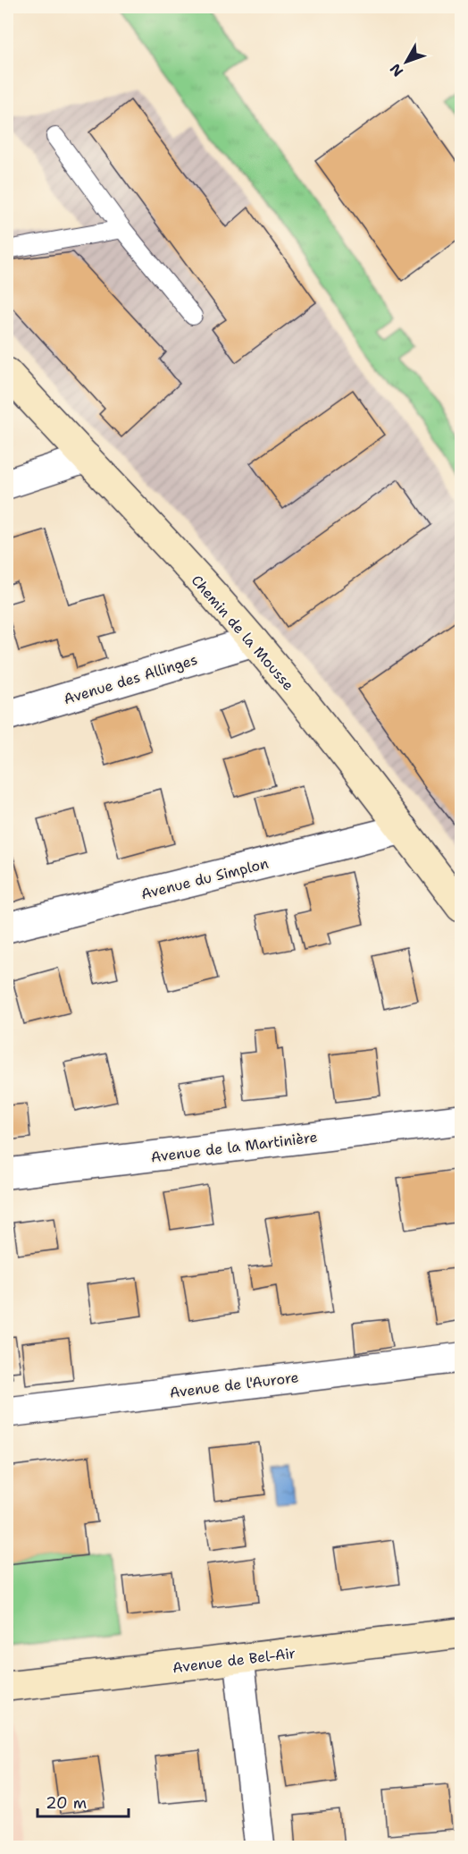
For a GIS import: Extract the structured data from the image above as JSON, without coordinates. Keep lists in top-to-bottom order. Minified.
{"streets":{"street":["Chemin de la Mousse","Avenue des Allinges","Avenue du Simplon","Avenue de la Martinière","Avenue de l'Aurore","Avenue de Bel-Air"]},"crossings":[["Chemin de la Mousse","Avenue des Allinges"],["Chemin de la Mousse","Avenue du Simplon"]],"scale_bar":"20 m","north":"bottom left"}
